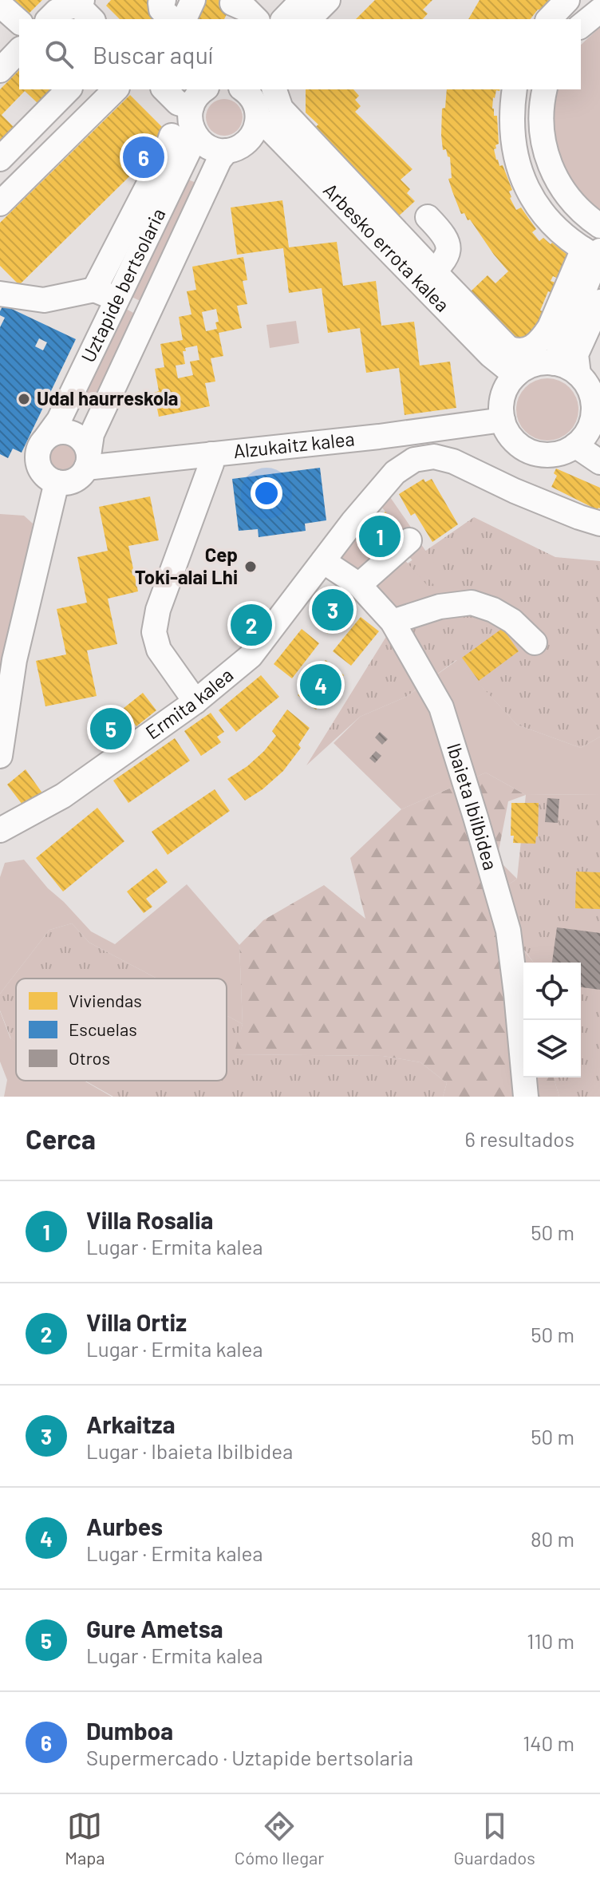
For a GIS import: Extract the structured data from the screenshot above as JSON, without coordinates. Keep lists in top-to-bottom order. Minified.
{"streets":{"street":["Arbesko errota kalea","Uztapide bertsolaria","Alzukaitz kalea","Ermita kalea","Ibaieta Ibilbidea"]},"crossings":[["Arbesko errota kalea","Alzukaitz kalea"],["Uztapide bertsolaria","Alzukaitz kalea"],["Ermita kalea","Ibaieta Ibilbidea"]],"places":["Udal haurreskola","Cep Toki-alai Lhi"],"legend":["Viviendas","Escuelas","Otros"],"page":{"search":"Buscar aquí","pins":["6","1","3","2","4","5"],"heading":["Cerca","6 resultados"],"list":[{"mark":"1","name":"Villa Rosalia","note":"Lugar · Ermita kalea","value":"50 m"},{"mark":"2","name":"Villa Ortiz","note":"Lugar · Ermita kalea","value":"50 m"},{"mark":"3","name":"Arkaitza","note":"Lugar · Ibaieta Ibilbidea","value":"50 m"},{"mark":"4","name":"Aurbes","note":"Lugar · Ermita kalea","value":"80 m"},{"mark":"5","name":"Gure Ametsa","note":"Lugar · Ermita kalea","value":"110 m"},{"mark":"6","name":"Dumboa","note":"Supermercado · Uztapide bertsolaria","value":"140 m"}],"nav":["Mapa","Cómo llegar","Guardados"]}}
